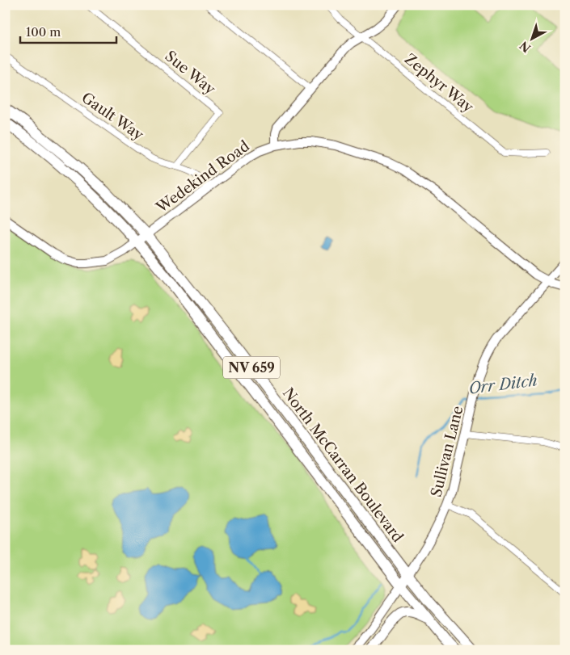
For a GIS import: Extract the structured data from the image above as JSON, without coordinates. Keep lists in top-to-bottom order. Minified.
{"streets":{"main road":["NV 659","North McCarran Boulevard"],"street":["Sue Way","Zephyr Way","Gault Way","Wedekind Road","Sullivan Lane"]},"crossings":[["Sue Way","Gault Way"],["Gault Way","Wedekind Road"],["Wedekind Road","Sullivan Lane"],["Wedekind Road","North McCarran Boulevard"],["Sullivan Lane","North McCarran Boulevard"]],"water":["Orr Ditch"],"scale_bar":"100 m","north":"bottom left"}
